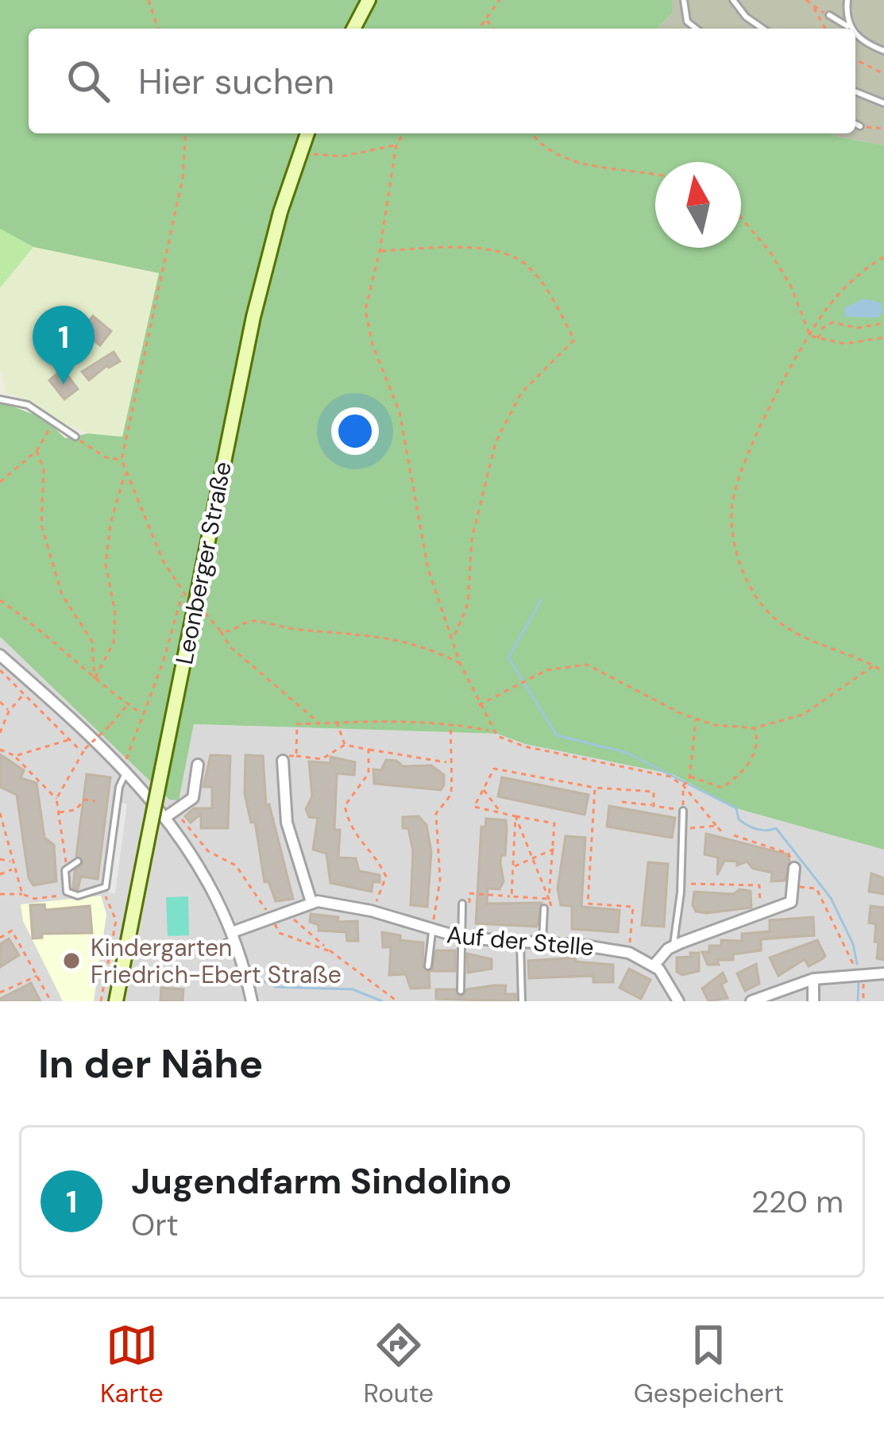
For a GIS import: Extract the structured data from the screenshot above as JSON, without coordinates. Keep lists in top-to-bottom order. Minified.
{"streets":{"main road":["Leonberger Straße"],"street":["Auf der Stelle"]},"places":["Kindergarten Friedrich-Ebert Straße"],"north":"top","page":{"search":"Hier suchen","pins":"1","heading":"In der Nähe","list":[{"mark":"1","name":"Jugendfarm Sindolino","note":"Ort","value":"220 m"}],"nav":["Karte","Route","Gespeichert"]}}
